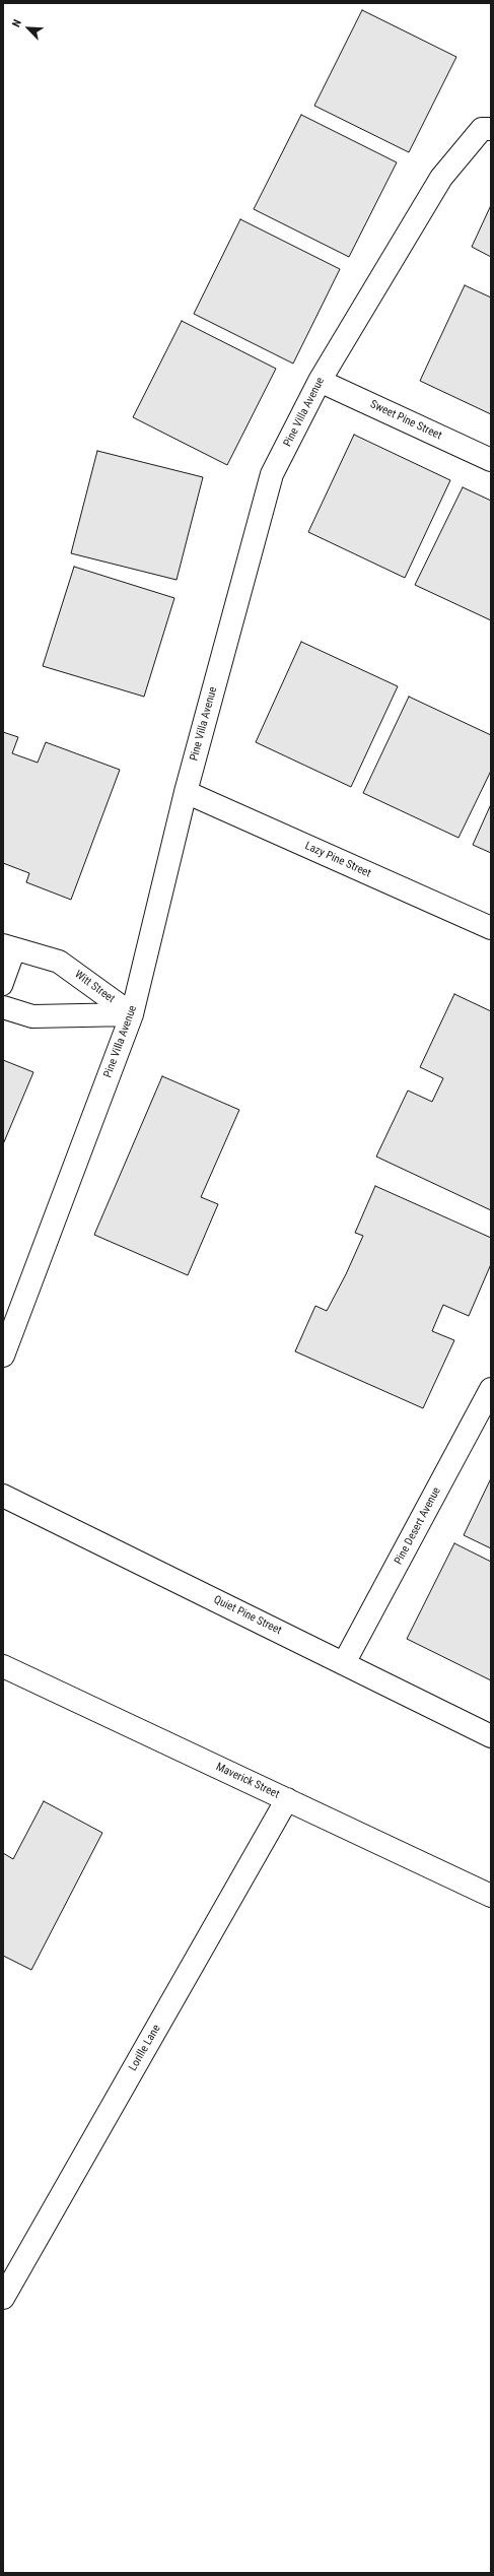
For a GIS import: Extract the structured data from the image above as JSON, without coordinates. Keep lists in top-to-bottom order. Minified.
{"streets":{"street":["Pine Villa Avenue","Sweet Pine Street","Lazy Pine Street","Witt Street","Pine Desert Avenue","Quiet Pine Street","Maverick Street","Lorille Lane"]},"crossings":[["Pine Villa Avenue","Sweet Pine Street"],["Pine Villa Avenue","Lazy Pine Street"],["Pine Villa Avenue","Witt Street"],["Pine Desert Avenue","Quiet Pine Street"],["Maverick Street","Lorille Lane"]],"north":"top left"}
